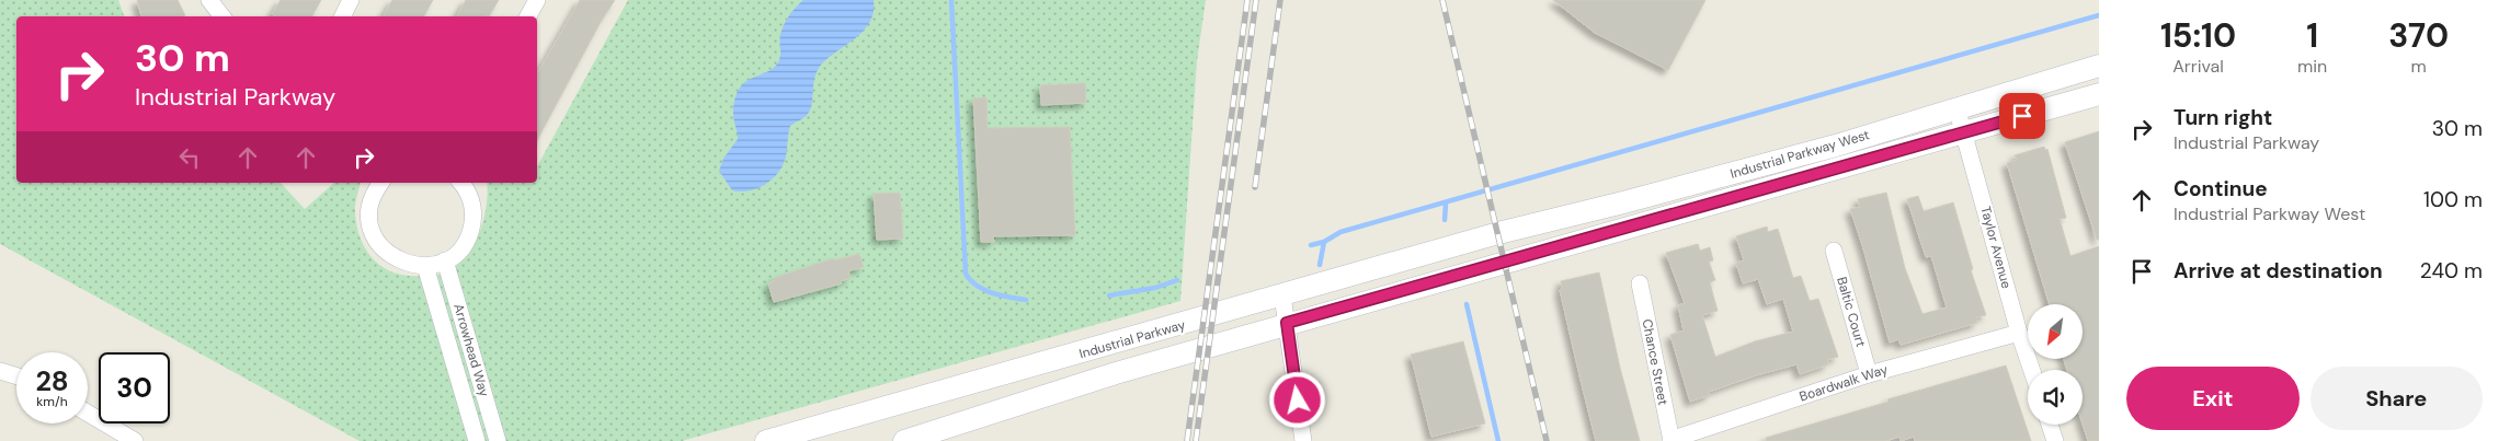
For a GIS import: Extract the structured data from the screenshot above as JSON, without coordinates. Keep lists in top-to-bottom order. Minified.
{"streets":{"main road":["Industrial Parkway West","Industrial Parkway"],"street":["Taylor Avenue","Baltic Court","Arrowhead Way","Chance Street","Boardwalk Way"]},"crossings":[["Industrial Parkway West","Taylor Avenue"],["Industrial Parkway West","Industrial Parkway"],["Taylor Avenue","Boardwalk Way"],["Baltic Court","Boardwalk Way"],["Chance Street","Boardwalk Way"]],"north":"bottom left","page":{"eta":["15:10","Arrival","1","min","370","m"],"turn":["30 m","Industrial Parkway"],"list":[{"name":"Turn right","note":"Industrial Parkway","value":"30 m"},{"name":"Continue","note":"Industrial Parkway West","value":"100 m"},{"name":"Arrive at destination","value":"240 m"}],"speed":"28 km/h","limit":"30","buttons":["Exit","Share"]}}
